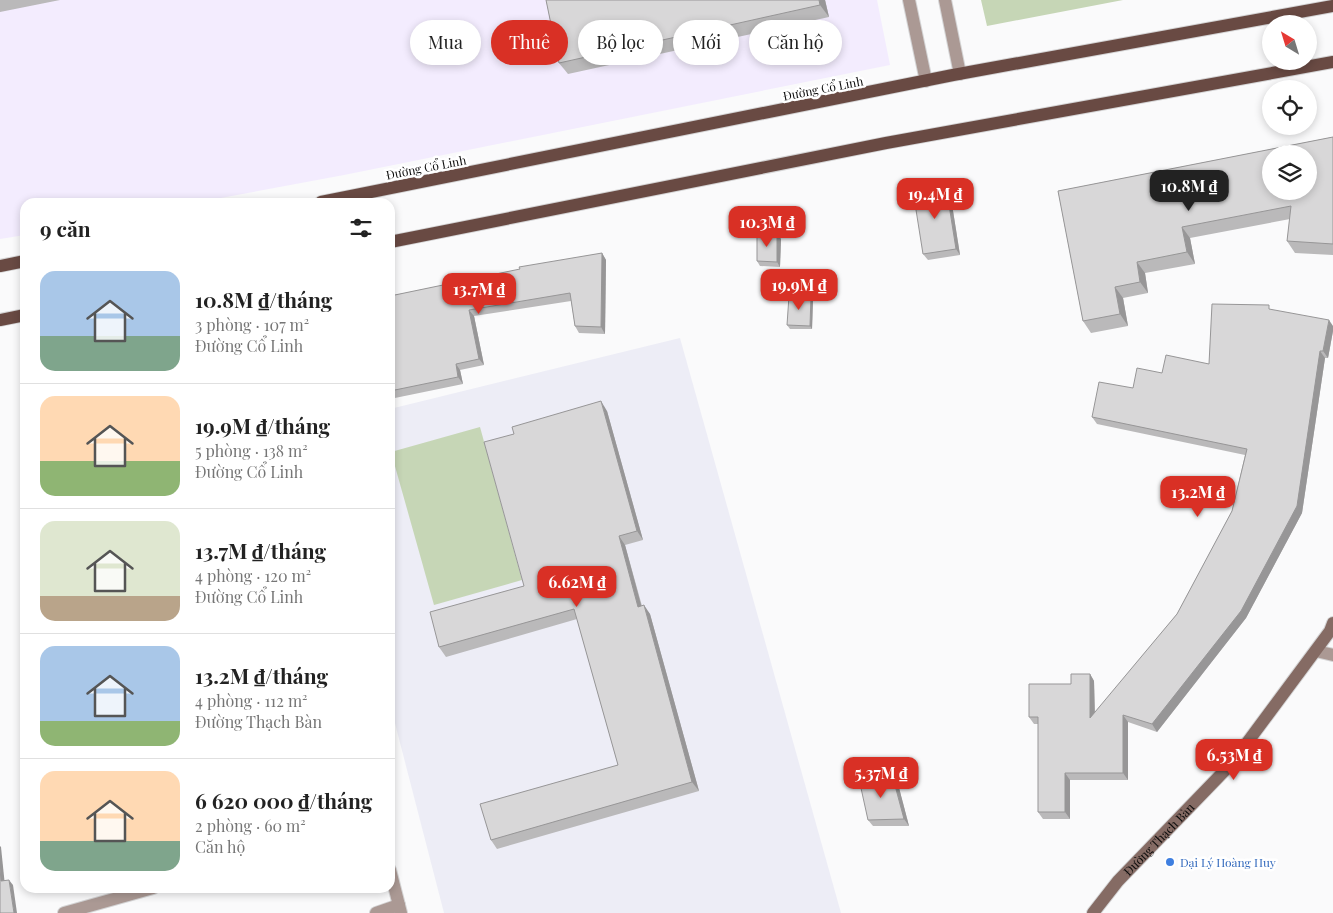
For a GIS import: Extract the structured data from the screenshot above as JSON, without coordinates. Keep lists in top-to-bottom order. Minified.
{"streets":{"main road":["Đường Cổ Linh","Đường Thạch Bàn"]},"places":["Đại Lý Hoàng Huy"],"north":"top left","page":{"chip":["Mua","Thuê","Bộ lọc","Mới","Căn hộ"],"price":["10.8M ₫","19.4M ₫","10.3M ₫","19.9M ₫","13.7M ₫","13.2M ₫","6.62M ₫","6.53M ₫","5.37M ₫"],"heading":"9 căn","list":[{"name":"10.8M ₫/tháng","note":"3 phòng · 107 m² · Đường Cổ Linh"},{"name":"19.9M ₫/tháng","note":"5 phòng · 138 m² · Đường Cổ Linh"},{"name":"13.7M ₫/tháng","note":"4 phòng · 120 m² · Đường Cổ Linh"},{"name":"13.2M ₫/tháng","note":"4 phòng · 112 m² · Đường Thạch Bàn"},{"name":"6 620 000 ₫/tháng","note":"2 phòng · 60 m² · Căn hộ"}]}}
